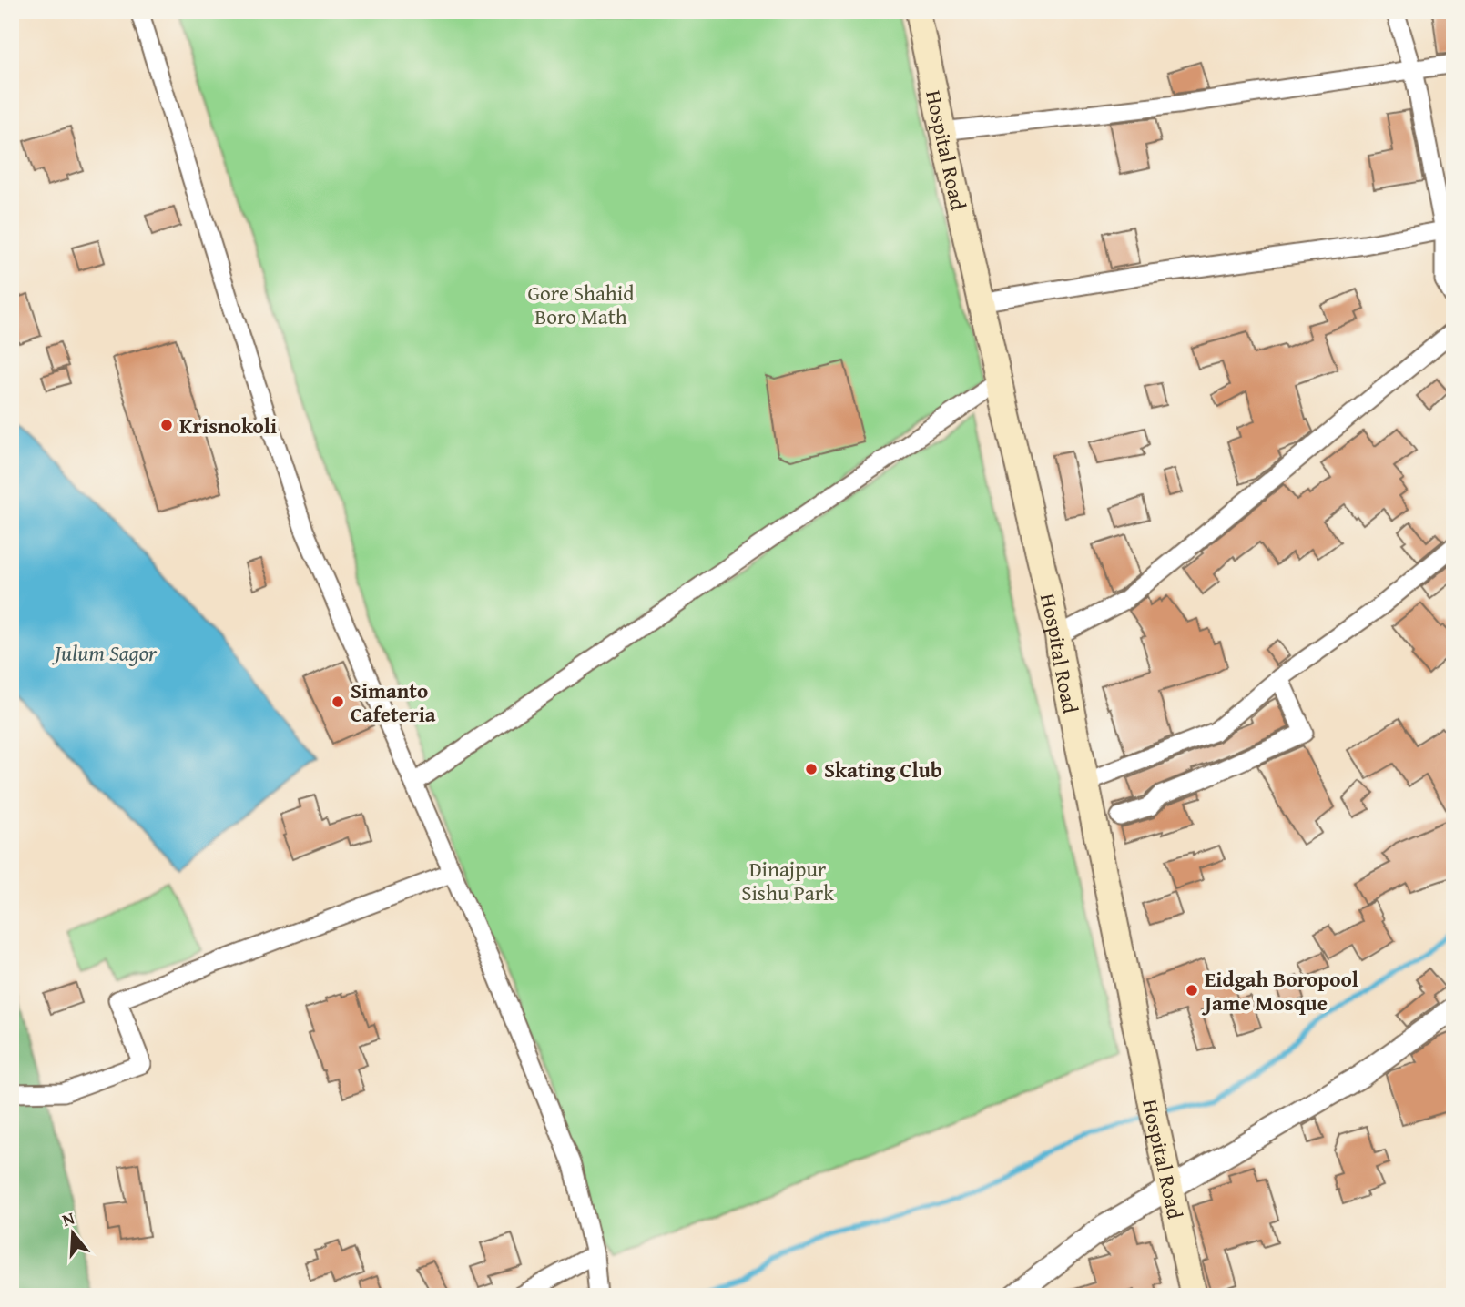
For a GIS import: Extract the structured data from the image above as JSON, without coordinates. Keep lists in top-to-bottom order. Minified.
{"streets":{"main road":["Hospital Road"]},"water":["Julum Sagor"],"parks":["Gore Shahid Boro Math","Dinajpur Sishu Park"],"places":["Krisnokoli","Simanto Cafeteria","Skating Club","Eidgah Boropool Jame Mosque"],"north":"top"}
